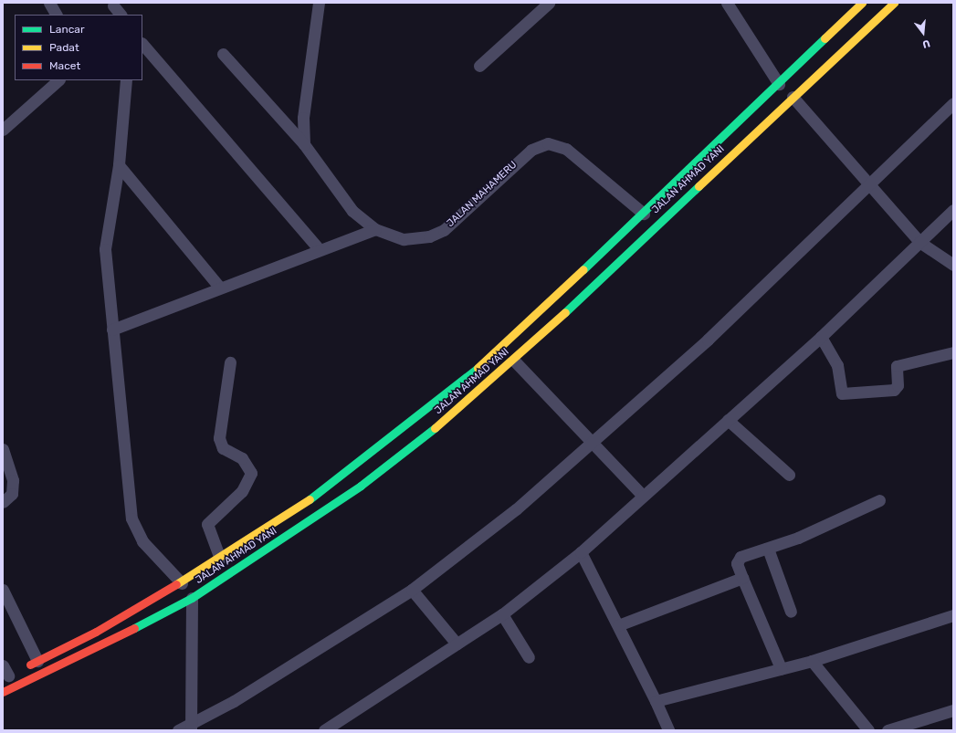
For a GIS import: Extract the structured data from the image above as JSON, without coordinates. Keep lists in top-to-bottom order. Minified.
{"streets":{"highway":["JALAN AHMAD YANI"],"street":["JALAN MAHAMERU"]},"crossings":[["JALAN AHMAD YANI","JALAN MAHAMERU"]],"legend":["Lancar","Padat","Macet"],"north":"bottom"}
